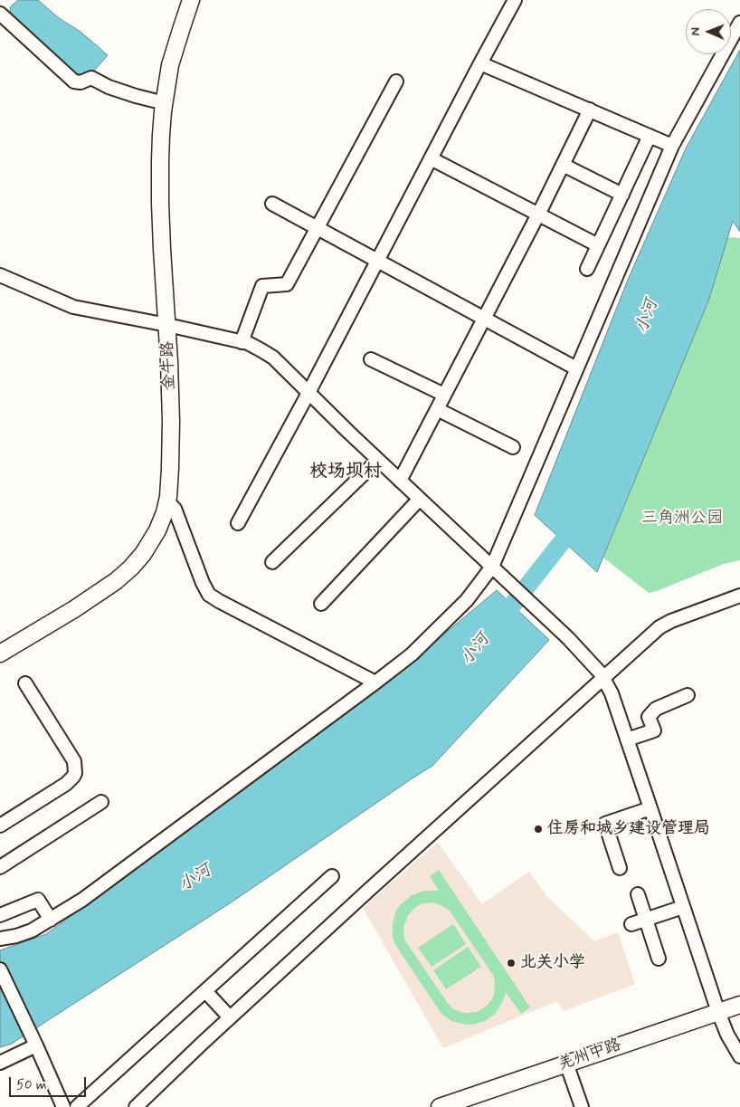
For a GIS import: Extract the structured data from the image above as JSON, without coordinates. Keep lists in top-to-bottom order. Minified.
{"streets":{"main road":["金牛路","羌州中路"]},"districts":["校场坝村"],"water":["小河"],"parks":["三角洲公园"],"places":["住房和城乡建设管理局","北关小学"],"scale_bar":"50 m","north":"left"}
